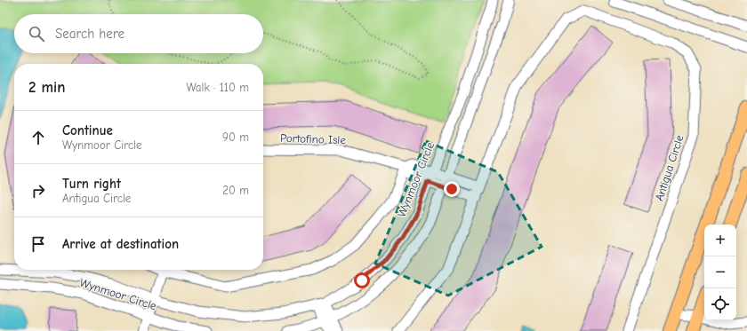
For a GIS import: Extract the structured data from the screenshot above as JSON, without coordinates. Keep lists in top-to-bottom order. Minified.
{"streets":{"street":["Portofino Isle","Antigua Circle","Wynmoor Circle"]},"crossings":[["Portofino Isle","Wynmoor Circle"]],"page":{"search":"Search here","heading":["2 min","Walk · 110 m"],"list":[["Continue","Wynmoor Circle","90 m"],["Turn right","Antigua Circle","20 m"],"Arrive at destination"],"map_buttons":["+","−"]}}
